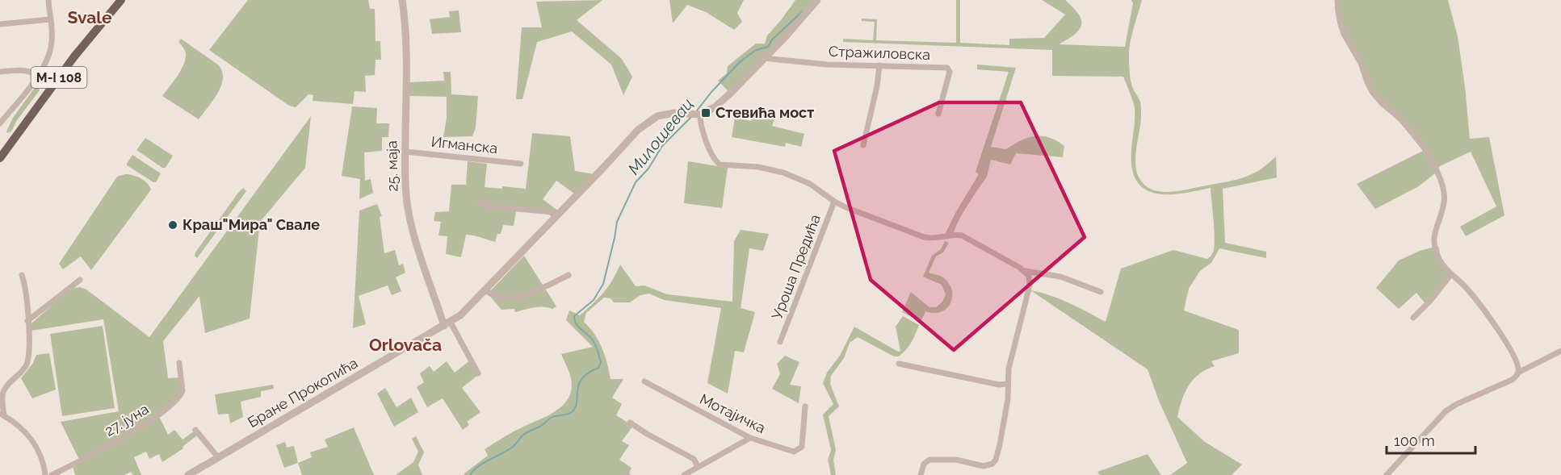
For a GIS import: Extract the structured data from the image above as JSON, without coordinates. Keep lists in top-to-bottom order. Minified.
{"streets":{"main road":["M-I 108"],"street":["Стражиловска","Игманска","25. маја","Уроша Предића","Бране Прокопића","Мотајичка","27. јуна"]},"crossings":[["Игманска","25. маја"],["25. маја","Бране Прокопића"]],"districts":["Svale","Orlovača"],"water":["Милошевац"],"places":{"transit":["Стевића мост"],"other":["Краш\"Мира\" Свале"]},"scale_bar":"100 m"}
